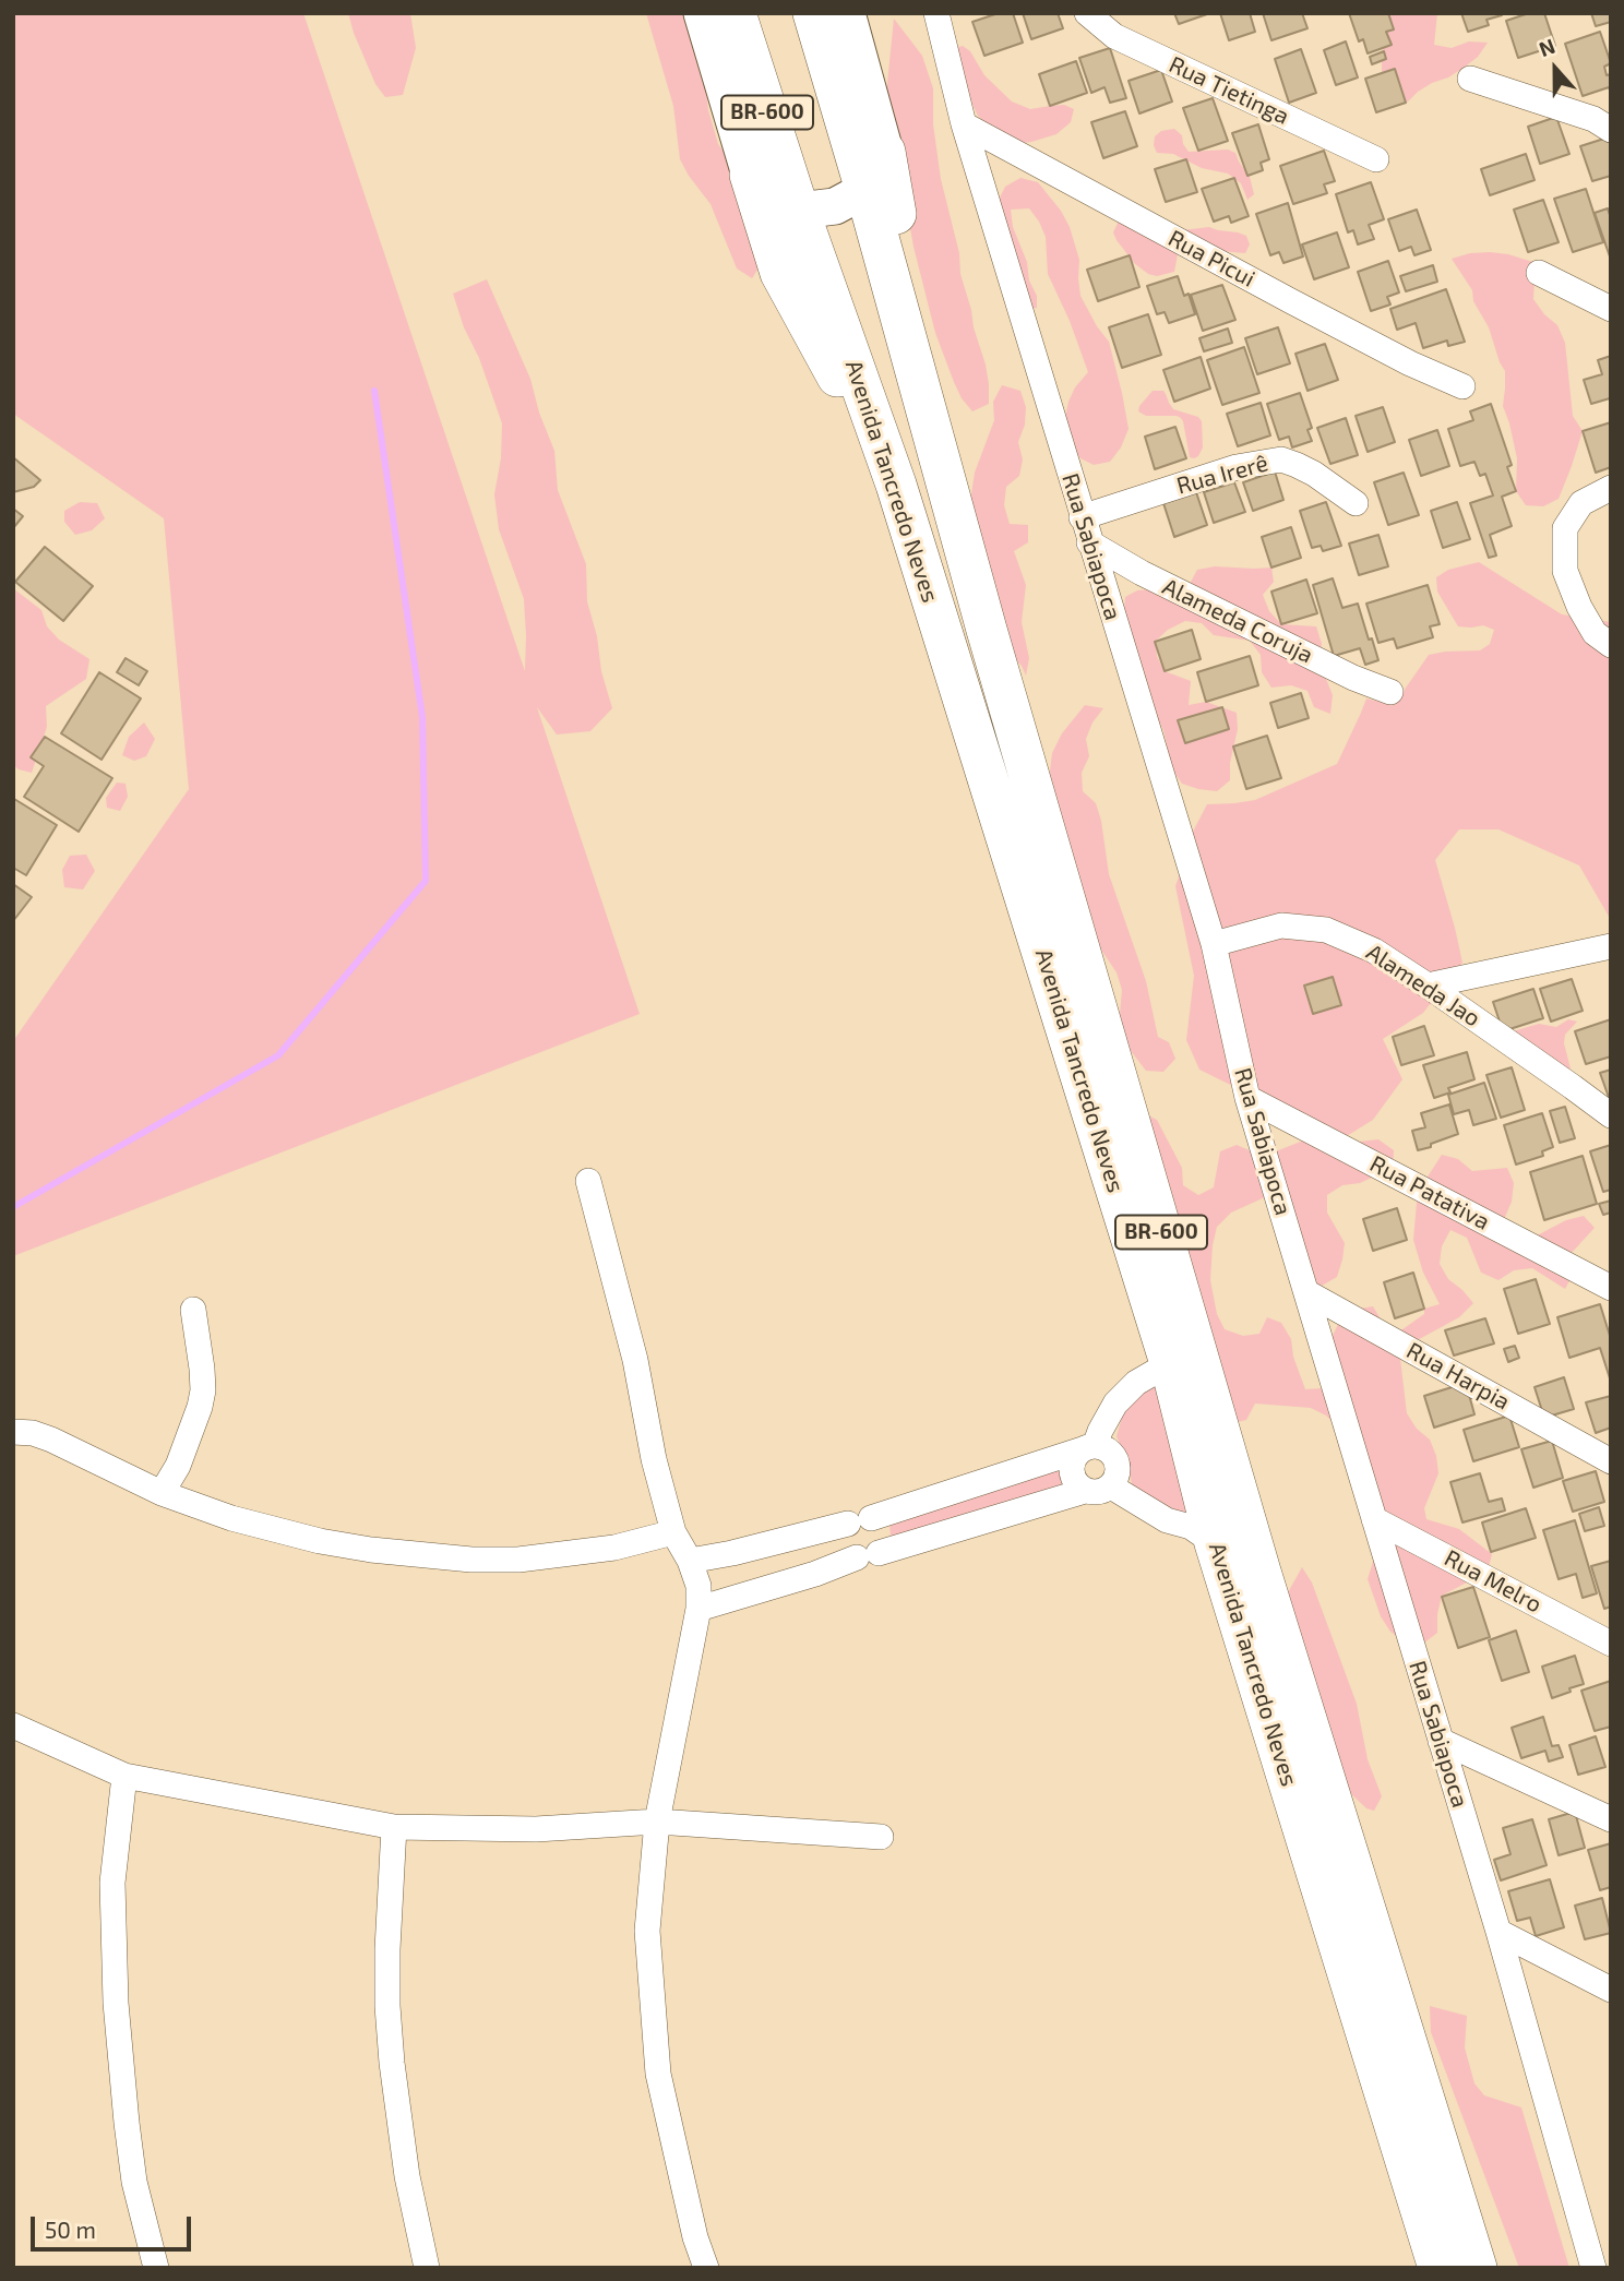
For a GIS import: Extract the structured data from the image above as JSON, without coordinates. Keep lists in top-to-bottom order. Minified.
{"streets":{"main road":["BR-600","Avenida Tancredo Neves"],"street":["Rua Tietinga","Rua Picui","Rua Irerê","Rua Sabiapoca","Alameda Coruja","Alameda Jao","Rua Patativa","Rua Harpia","Rua Melro"]},"crossings":[["Rua Picui","Rua Sabiapoca"],["Rua Irerê","Rua Sabiapoca"],["Rua Sabiapoca","Alameda Coruja"],["Rua Sabiapoca","Alameda Jao"],["Rua Sabiapoca","Rua Patativa"],["Rua Sabiapoca","Rua Harpia"],["Rua Sabiapoca","Rua Melro"]],"scale_bar":"50 m","north":"top"}
